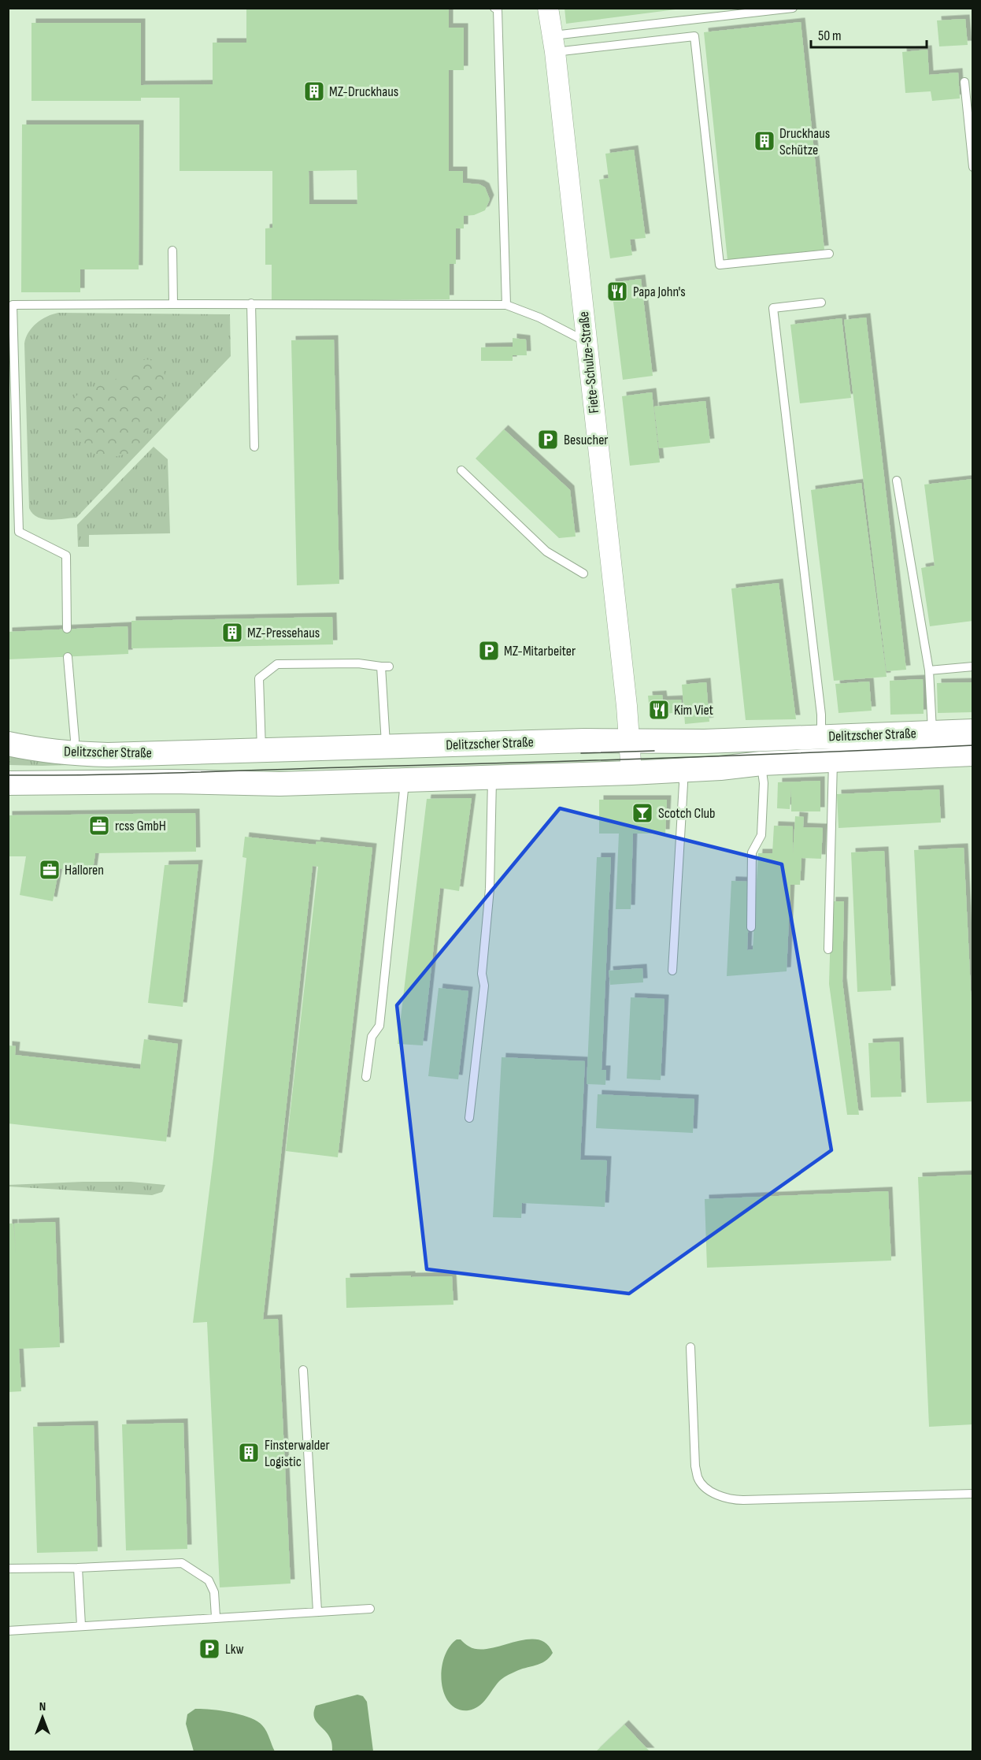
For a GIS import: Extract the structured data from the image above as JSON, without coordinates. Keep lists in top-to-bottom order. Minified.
{"streets":{"main road":["Delitzscher Straße"],"street":["Fiete-Schulze-Straße"]},"crossings":[["Fiete-Schulze-Straße","Delitzscher Straße"]],"places":{"building":["MZ-Druckhaus","Druckhaus Schütze","MZ-Pressehaus","Finsterwalder Logistic"],"restaurant":["Papa John's","Kim Viet"],"parking":["Besucher","MZ-Mitarbeiter","Lkw"],"bar":["Scotch Club"],"office":["rcss GmbH","Halloren"]},"scale_bar":"50 m","north":"top"}
